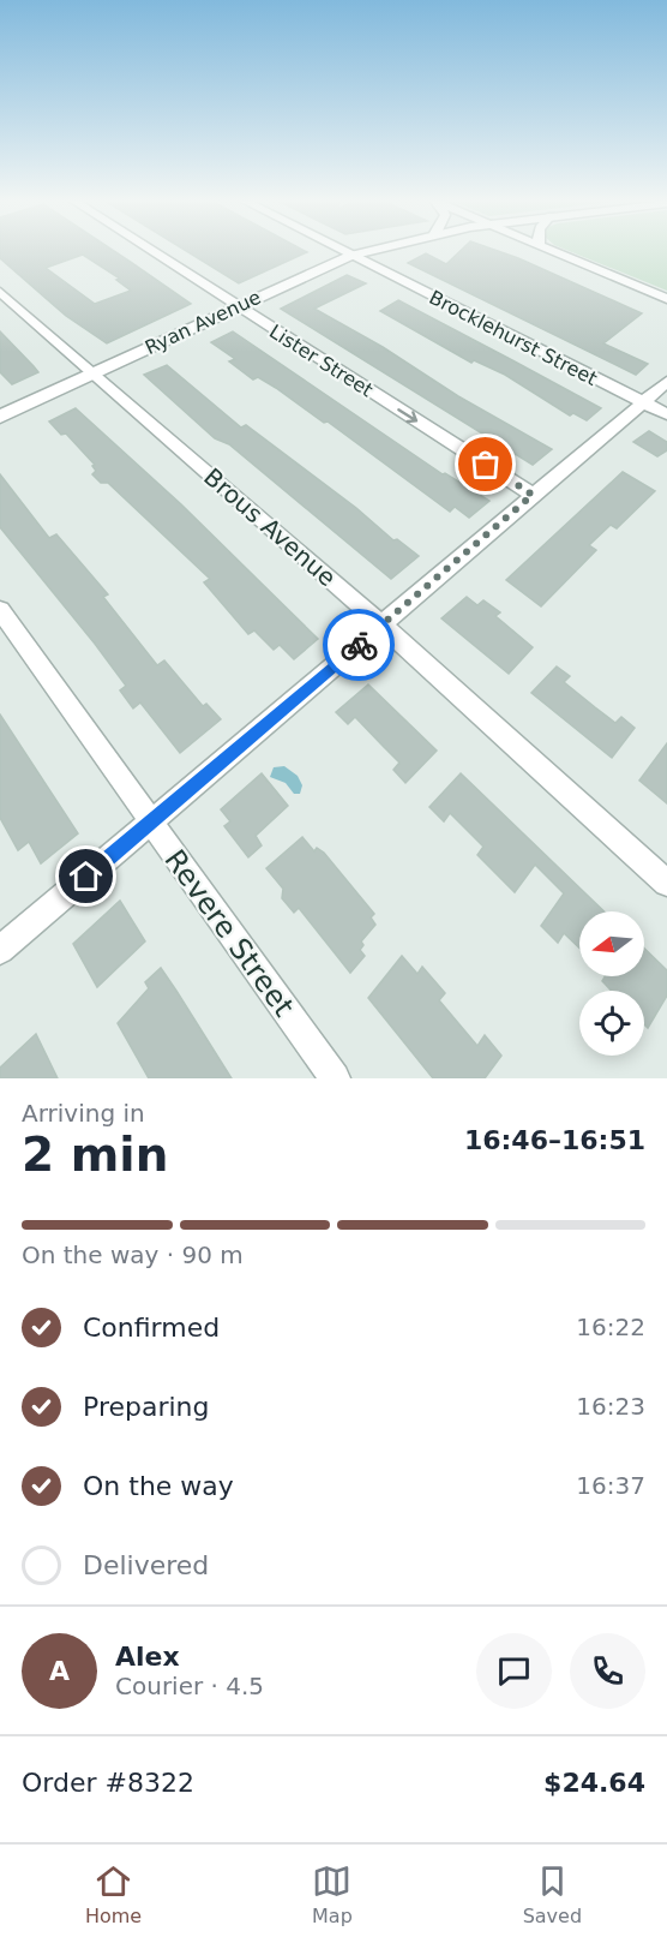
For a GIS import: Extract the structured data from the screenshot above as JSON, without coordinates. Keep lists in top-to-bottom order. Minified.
{"streets":{"street":["Ryan Avenue","Brocklehurst Street","Lister Street","Brous Avenue","Revere Street"]},"crossings":[["Ryan Avenue","Brocklehurst Street"],["Ryan Avenue","Lister Street"],["Ryan Avenue","Brous Avenue"]],"one_way":["Lister Street"],"north":"left","page":{"heading":["2 min","Arriving in","16:46–16:51"],"panel":["Alex","Courier · 4.5","Order #8322","$24.64"],"bar":"On the way · 90 m","list":[["Confirmed","16:22"],["Preparing","16:23"],["On the way","16:37"],"Delivered"],"round":"A","tabs":["Home","Map","Saved"]}}
